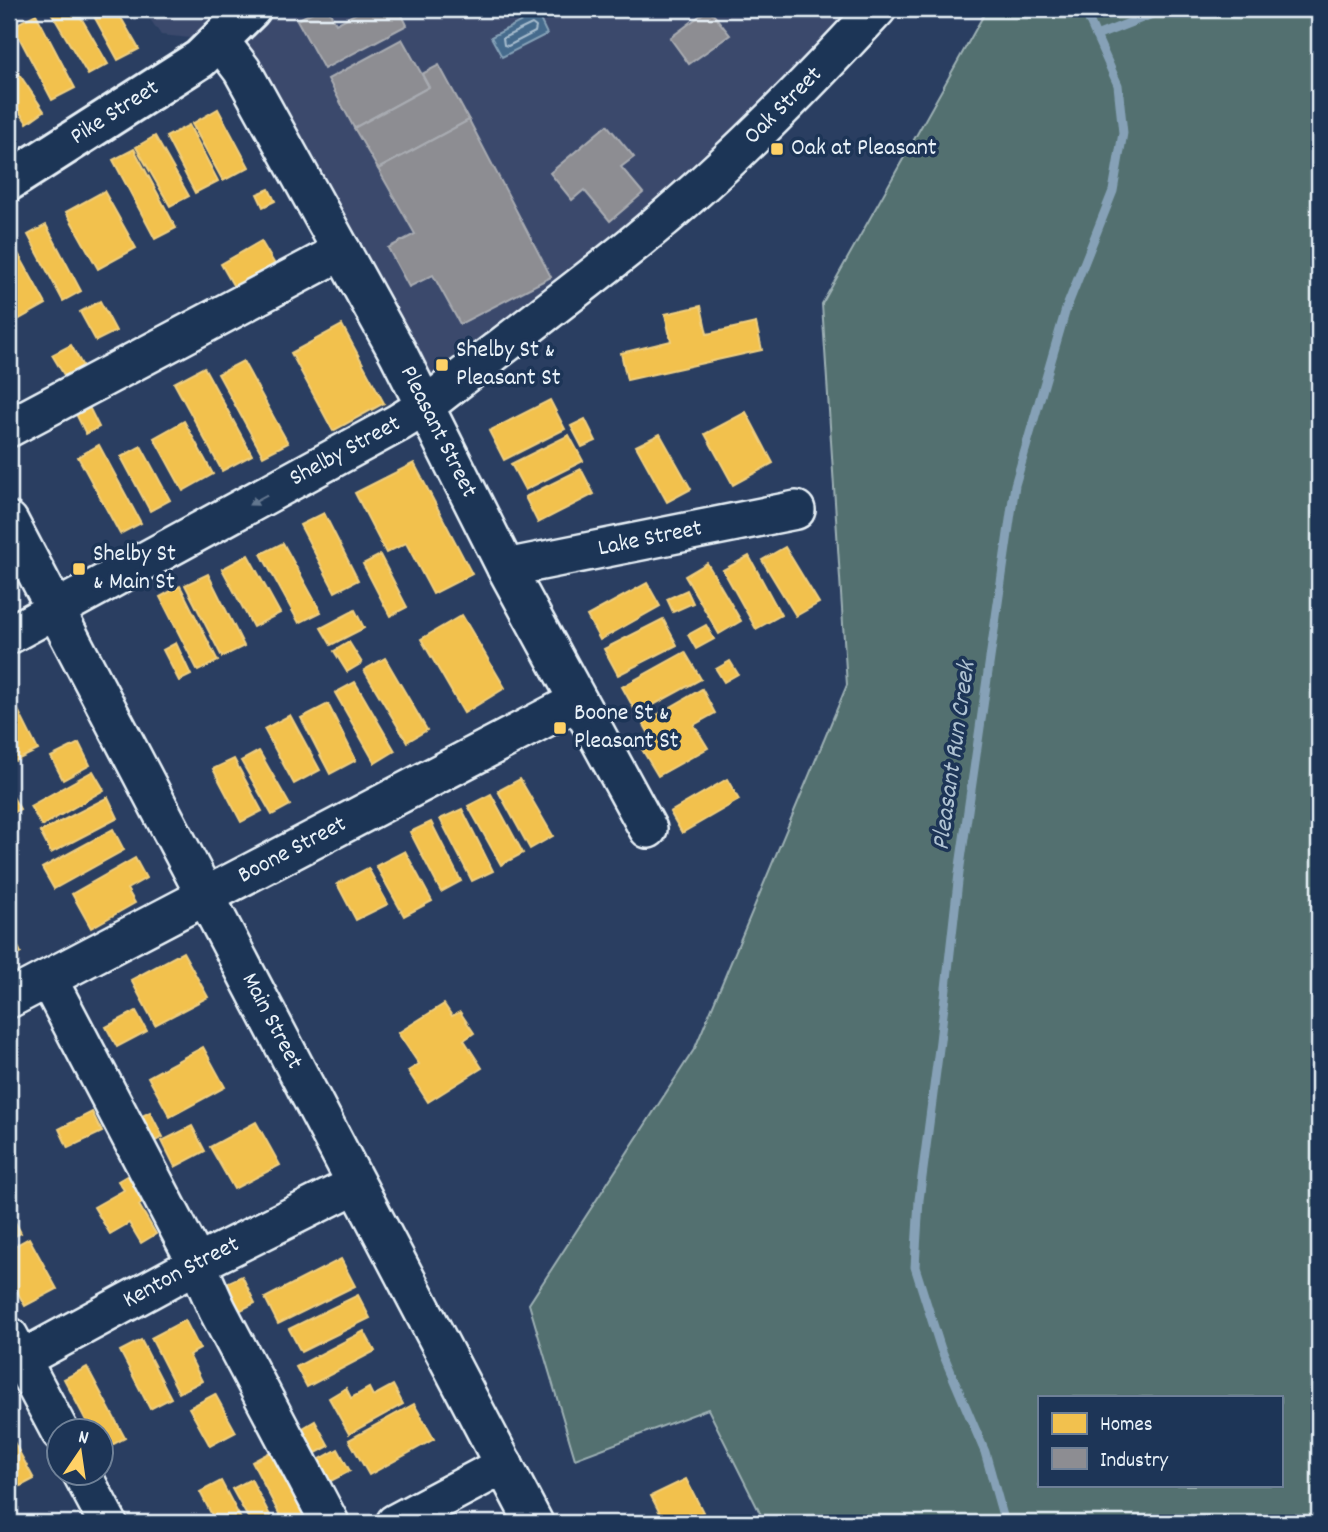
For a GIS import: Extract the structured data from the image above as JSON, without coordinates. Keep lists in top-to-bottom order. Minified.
{"streets":{"main road":["Pike Street"],"street":["Oak Street","Pleasant Street","Shelby Street","Lake Street","Boone Street","Main Street","Kenton Street"]},"crossings":[["Oak Street","Shelby Street"],["Pike Street","Pleasant Street"],["Pleasant Street","Shelby Street"],["Pleasant Street","Lake Street"],["Pleasant Street","Boone Street"],["Shelby Street","Main Street"],["Boone Street","Main Street"],["Main Street","Kenton Street"]],"water":["Pleasant Run Creek"],"places":{"transit":["Oak at Pleasant","Shelby St & Pleasant St","Shelby St & Main St","Boone St & Pleasant St"]},"legend":["Homes","Industry"],"north":"top"}
